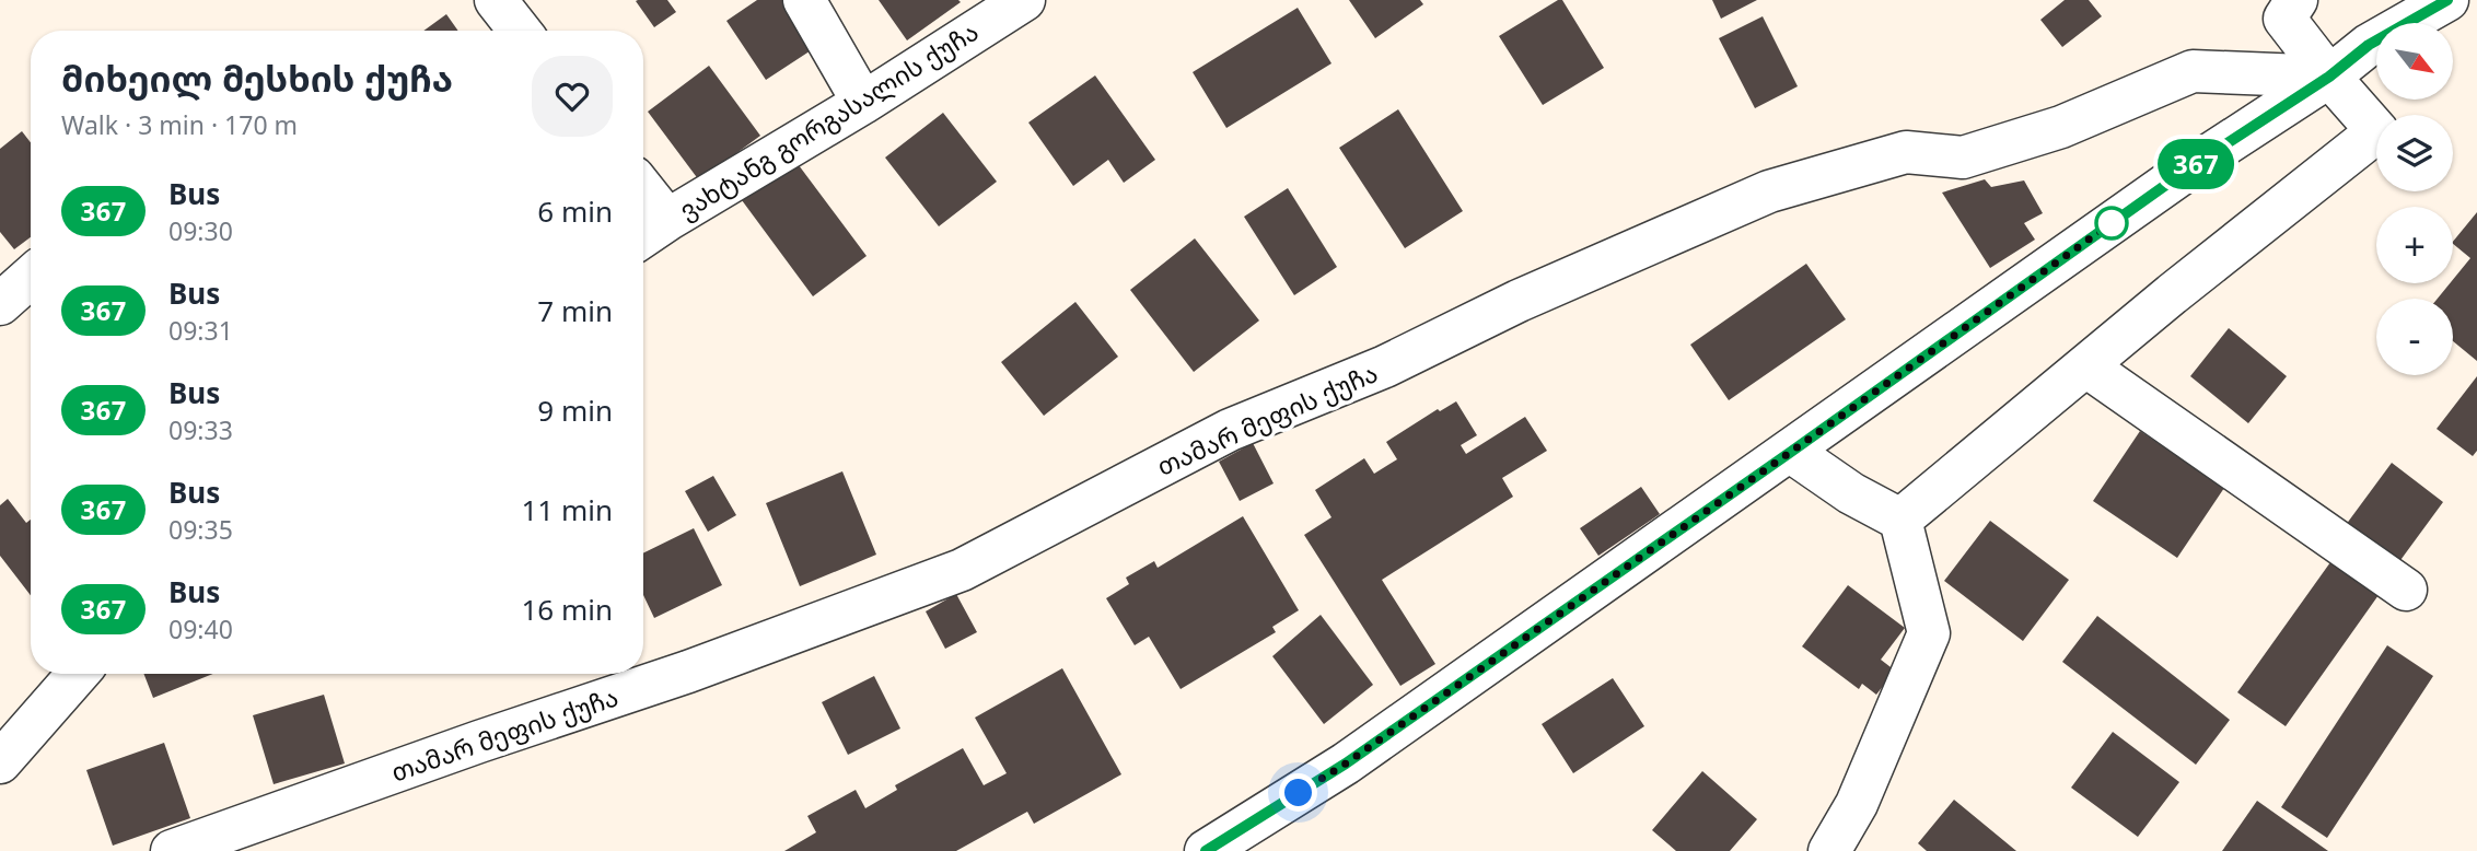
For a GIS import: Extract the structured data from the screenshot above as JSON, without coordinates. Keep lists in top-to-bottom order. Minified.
{"streets":{"street":["ვახტანგ გორგასალის ქუჩა","თამარ მეფის ქუჩა"]},"lines":["bus line 367"],"north":"bottom right","page":{"on_map":"367","map_buttons":["+","−"],"heading":["მიხეილ მესხის ქუჩა","Walk · 3 min · 170 m"],"list":[{"mark":"367","name":"Bus","note":"09:30","value":"6 min"},{"mark":"367","name":"Bus","note":"09:31","value":"7 min"},{"mark":"367","name":"Bus","note":"09:33","value":"9 min"},{"mark":"367","name":"Bus","note":"09:35","value":"11 min"},{"mark":"367","name":"Bus","note":"09:40","value":"16 min"}]}}
